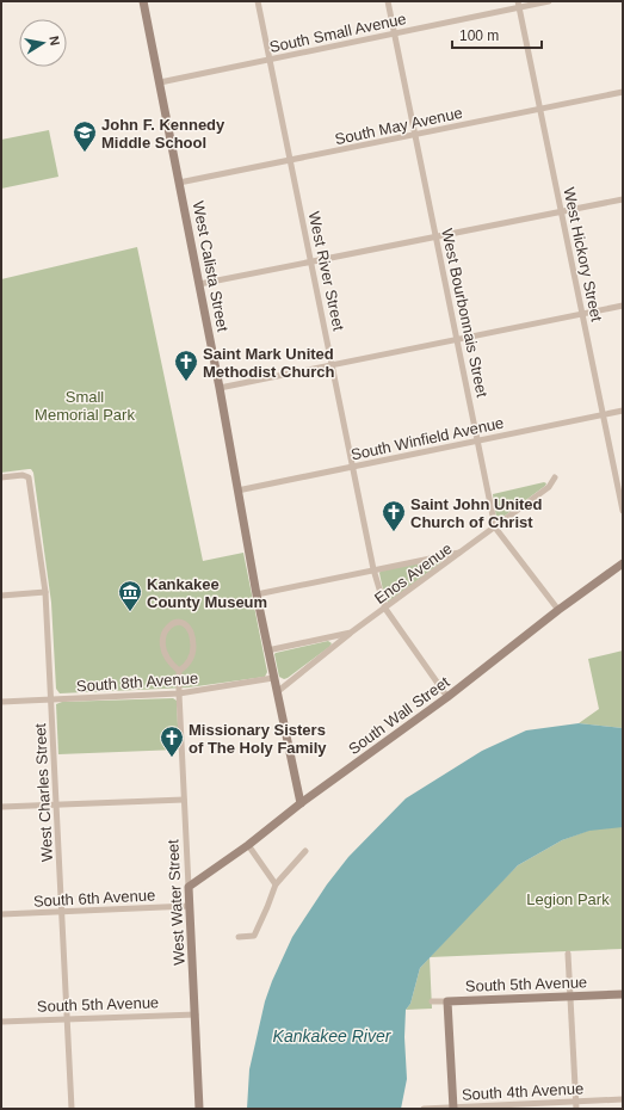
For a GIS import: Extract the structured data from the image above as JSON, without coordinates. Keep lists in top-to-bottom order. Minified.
{"streets":{"street":["South Small Avenue","South May Avenue","West Hickory Street","West Calista Street","West River Street","West Bourbonnais Street","South Winfield Avenue","Enos Avenue","South 8th Avenue","South Wall Street","West Charles Street","South 6th Avenue","West Water Street","South 5th Avenue","South 4th Avenue"]},"crossings":[["South Small Avenue","West Hickory Street"],["South Small Avenue","West Calista Street"],["South Small Avenue","West River Street"],["South Small Avenue","West Bourbonnais Street"],["South May Avenue","West Hickory Street"],["South May Avenue","West Calista Street"],["South May Avenue","West River Street"],["South May Avenue","West Bourbonnais Street"],["West Hickory Street","South Winfield Avenue"],["West Calista Street","South Winfield Avenue"],["West Calista Street","Enos Avenue"],["West Calista Street","South 8th Avenue"],["West Calista Street","South Wall Street"],["West River Street","South Winfield Avenue"],["West River Street","Enos Avenue"],["West River Street","South Wall Street"],["West Bourbonnais Street","South Winfield Avenue"],["West Bourbonnais Street","Enos Avenue"],["West Bourbonnais Street","South Wall Street"],["South 8th Avenue","West Charles Street"],["South 8th Avenue","West Water Street"],["South Wall Street","West Water Street"],["West Charles Street","South 6th Avenue"],["West Charles Street","South 5th Avenue"],["South 6th Avenue","West Water Street"],["West Water Street","South 5th Avenue"]],"water":["Kankakee River"],"parks":["Small Memorial Park","Legion Park"],"places":{"school or university":["John F. Kennedy Middle School"],"church":["Saint Mark United Methodist Church","Saint John United Church of Christ","Missionary Sisters of The Holy Family"],"museum":["Kankakee County Museum"]},"scale_bar":"100 m","north":"right"}
